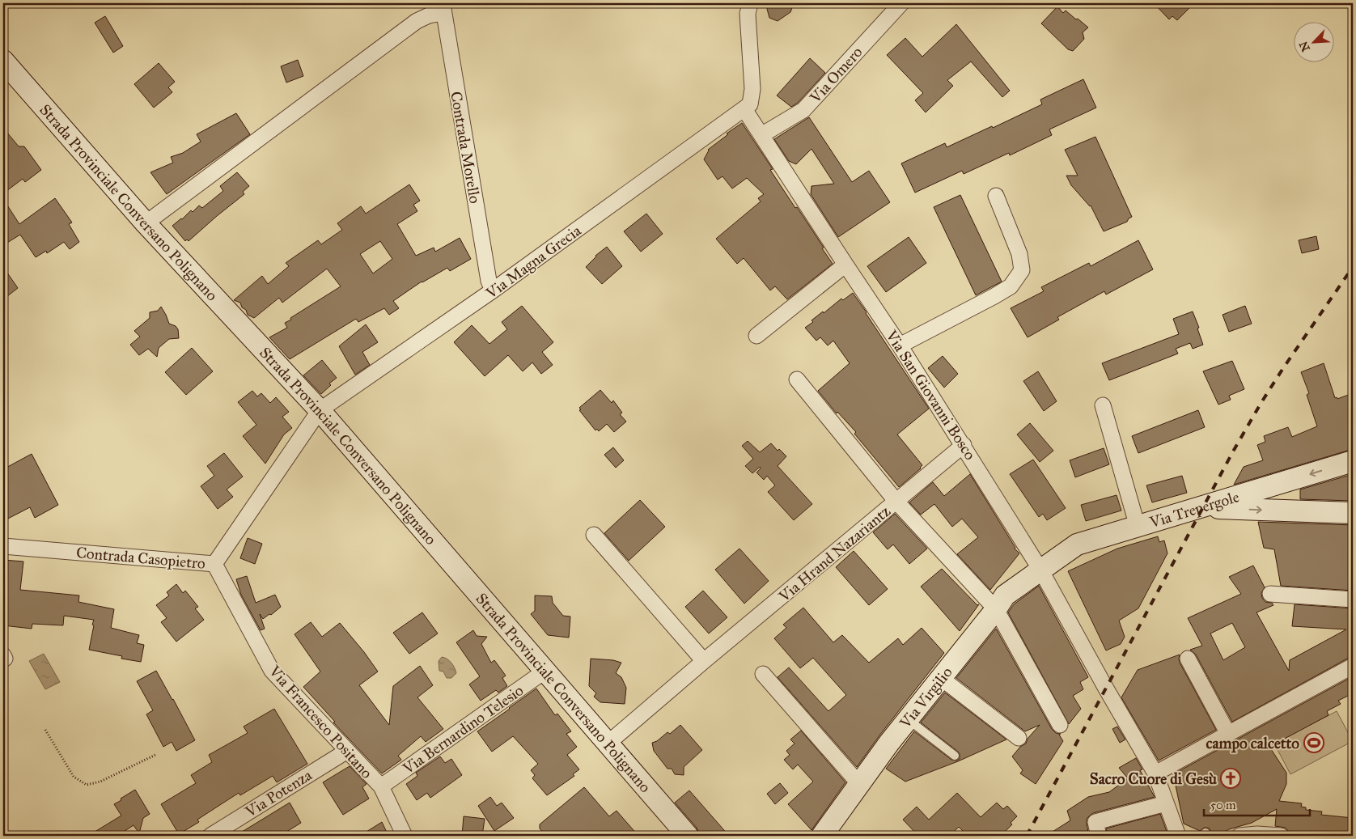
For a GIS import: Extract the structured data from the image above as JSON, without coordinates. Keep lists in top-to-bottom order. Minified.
{"streets":{"main road":["Strada Provinciale Conversano Polignano","Via Trepergole","Via Virgilio"],"street":["Via Omero","Contrada Morello","Via Magna Grecia","Via San Giovanni Bosco","Via Hrand Nazariantz","Contrada Casopietro","Via Francesco Positano","Via Bernardino Telesio","Via Potenza"]},"crossings":[["Via Omero","Via San Giovanni Bosco"],["Contrada Morello","Via Magna Grecia"],["Strada Provinciale Conversano Polignano","Via Magna Grecia"],["Strada Provinciale Conversano Polignano","Via Hrand Nazariantz"],["Strada Provinciale Conversano Polignano","Contrada Casopietro"],["Strada Provinciale Conversano Polignano","Via Bernardino Telesio"],["Via Magna Grecia","Via San Giovanni Bosco"],["Via Magna Grecia","Contrada Casopietro"],["Via San Giovanni Bosco","Via Trepergole"],["Via San Giovanni Bosco","Via Hrand Nazariantz"],["Via San Giovanni Bosco","Via Virgilio"],["Via Trepergole","Via Virgilio"],["Contrada Casopietro","Via Francesco Positano"],["Via Francesco Positano","Via Bernardino Telesio"],["Via Francesco Positano","Via Potenza"]],"places":{"sports":["campo calcetto"],"church":["Sacro Cuore di Gesù"]},"scale_bar":"50 m","north":"bottom left"}
